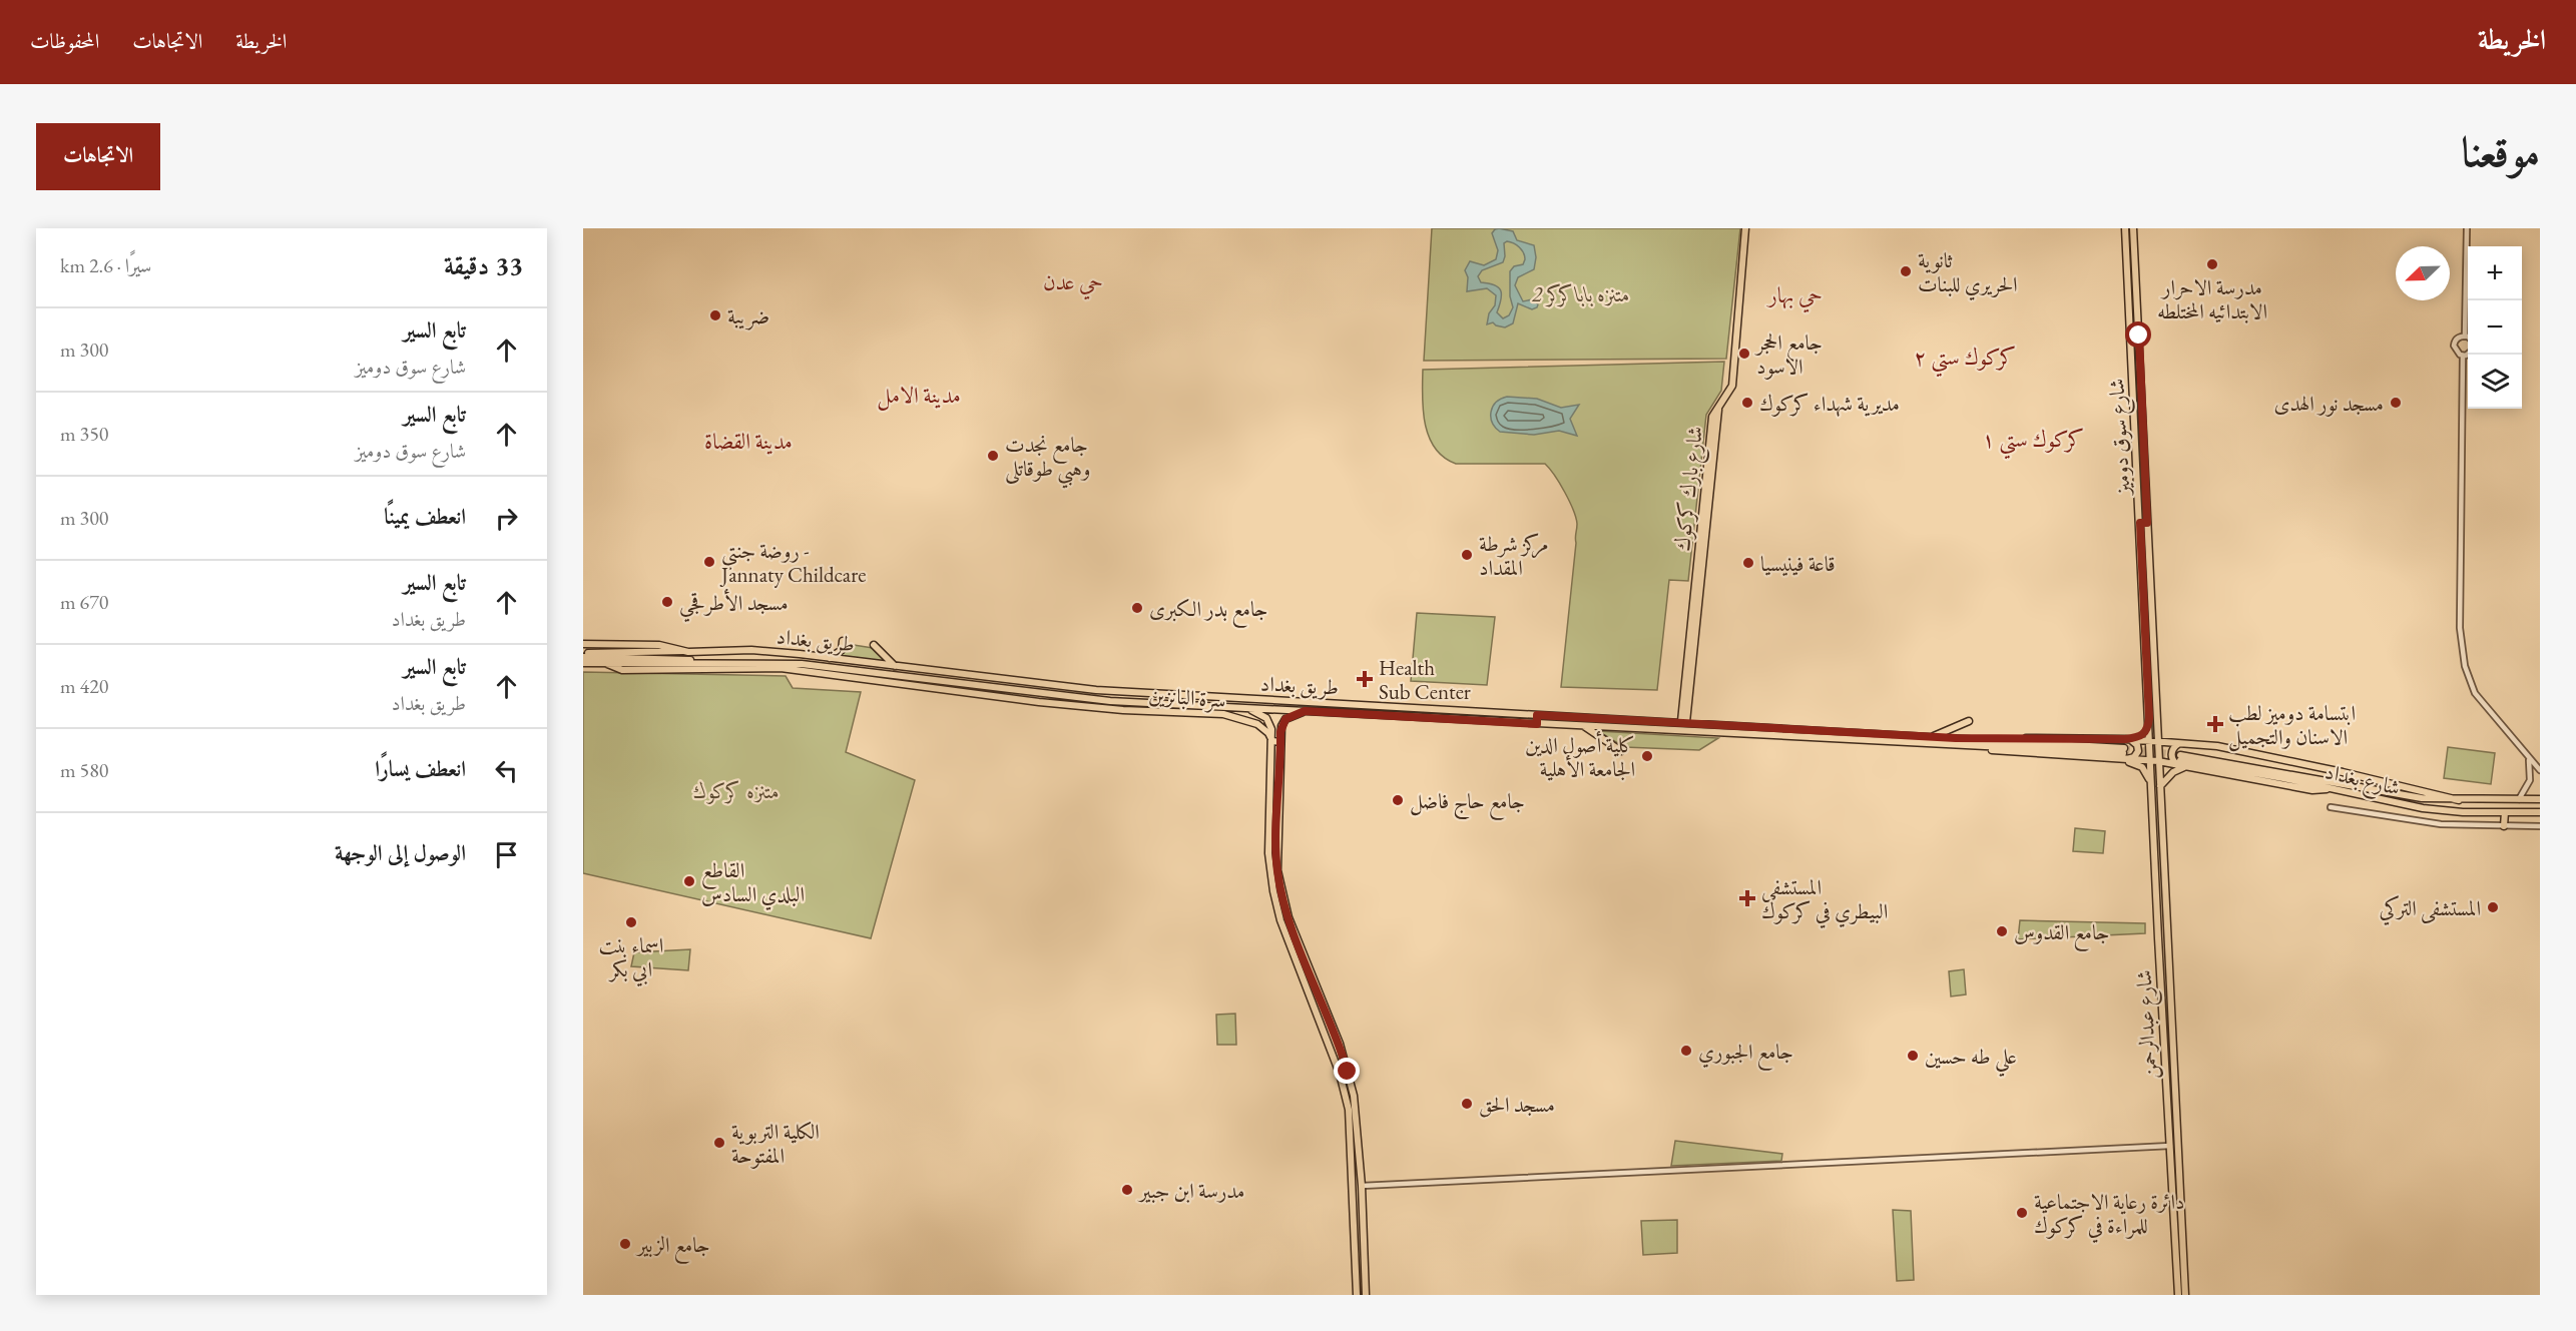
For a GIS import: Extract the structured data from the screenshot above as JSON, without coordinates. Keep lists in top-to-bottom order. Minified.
{"streets":{"main road":["شارع سوق دوميز","شارع بارك كركوك","طريق بغداد","سرة البانزين","شارع بغداد","شارع عبدالرحمن"]},"crossings":[["شارع سوق دوميز","شارع عبدالرحمن"],["شارع بارك كركوك","طريق بغداد"],["طريق بغداد","سرة البانزين"]],"districts":["حي عدن","حي بهار","كركوك ستي ٢","مدينة الامل","كركوك ستي ١","مدينة القضاة"],"parks":["متنزه باباكركر 2","متنزه كركوك"],"places":{"other":["مدرسة الاحرار الابتدائيه المختلطه","ثانوية الحريري للبنات","ضريبة","جامع الحجر الاسود","مديرية شهداء كركوك","مسجد نور الهدى","جامع نجدت وهبي طوقاتلى","مركز شرطة المقداد","روضة جنتي - Jannaty Childcare","قاعة فينيسيا","مسجد الأطرقجي","جامع بدر الكبرى","كلية أصول الدين الجامعة الأهلية","جامع حاج فاضل","القاطع البلدي السادس","المستشفى التركي","اسماء بنت ابي بكر","جامع القدوس","جامع الجبوري","علي طه حسين","مسجد الحق","الكلية التربوية المفتوحة","مدرسة ابن جبير","دائرة رعاية الاجتماعية للمراءة في كركوك","جامع الزبير"],"health":["Health Sub Center","ابتسامة دوميز لطب الاسنان والتجميل","المستشفى البيطري في كركوك"]},"north":"bottom left","page":{"header":"الخريطة","nav":["الخريطة","الاتجاهات","المحفوظات"],"title":"موقعنا","buttons":"الاتجاهات","heading":["33 دقيقة","سيرًا · 2.6 km"],"map_buttons":["+","−"],"list":[["تابع السير","شارع سوق دوميز","300 m"],["تابع السير","شارع سوق دوميز","350 m"],["انعطف يمينًا","300 m"],["تابع السير","طريق بغداد","670 m"],["تابع السير","طريق بغداد","420 m"],["انعطف يسارًا","580 m"],"الوصول إلى الوجهة"]}}
